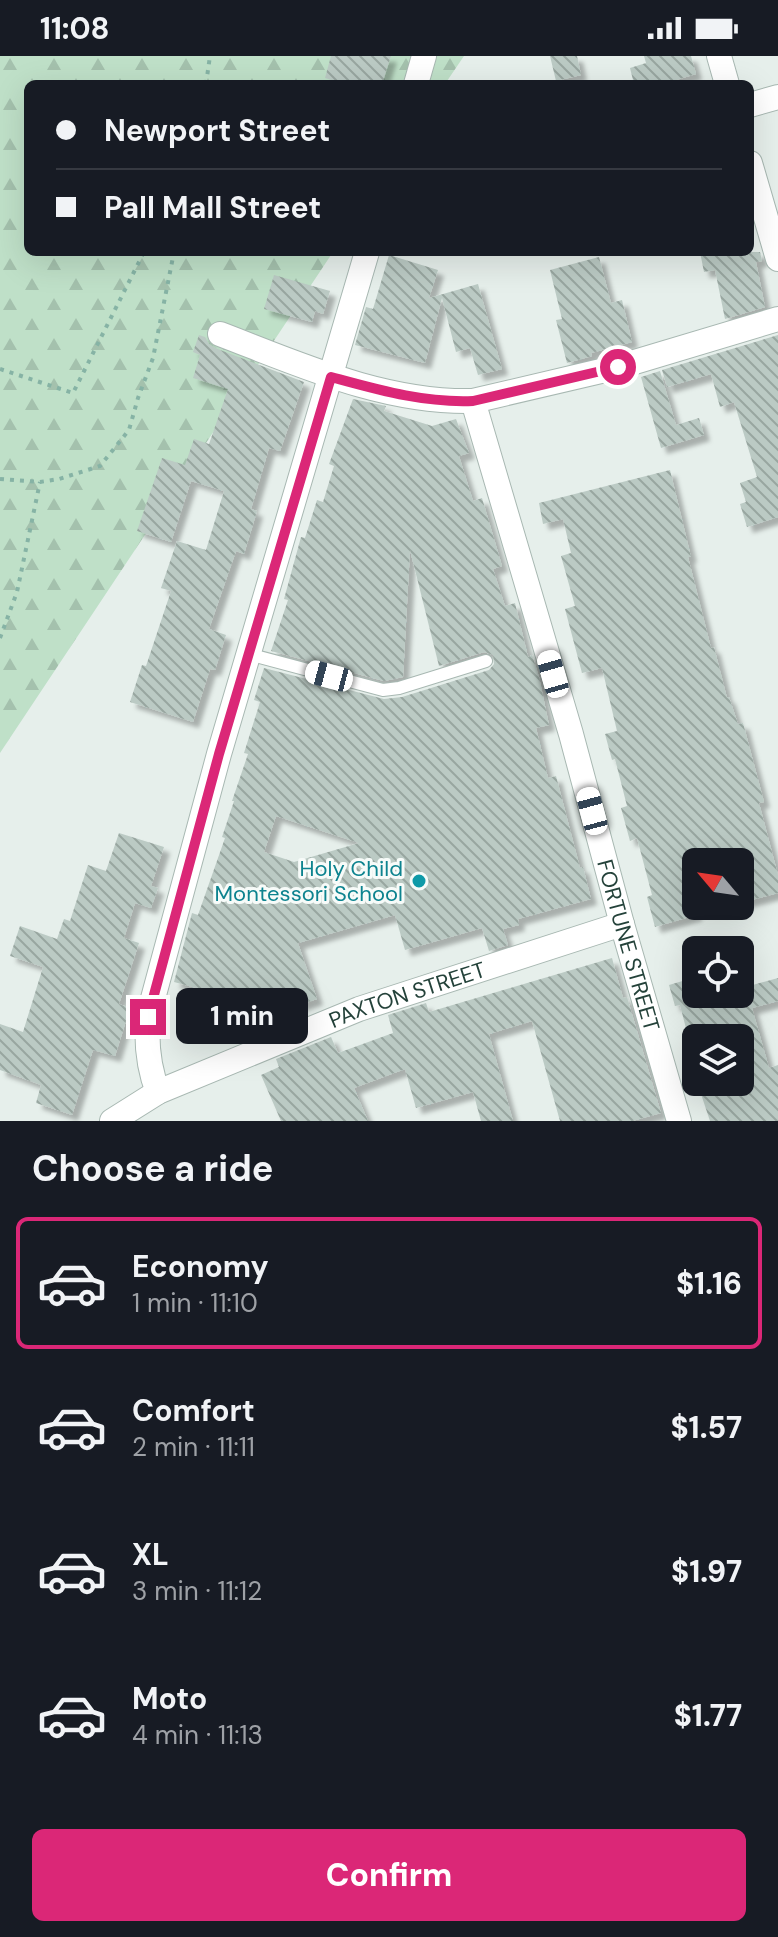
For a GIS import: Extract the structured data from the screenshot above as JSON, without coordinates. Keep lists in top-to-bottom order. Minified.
{"streets":{"street":["FORTUNE STREET","PAXTON STREET"]},"crossings":[["FORTUNE STREET","PAXTON STREET"]],"places":["Holy Child Montessori School"],"north":"top left","page":{"status":"11:08","banner":["Newport Street","Pall Mall Street"],"bubble":"1 min","heading":"Choose a ride","list":[{"name":"Economy","note":"1 min · 11:10","value":"$1.16"},{"name":"Comfort","note":"2 min · 11:11","value":"$1.57"},{"name":"XL","note":"3 min · 11:12","value":"$1.97"},{"name":"Moto","note":"4 min · 11:13","value":"$1.77"}],"buttons":"Confirm"}}
